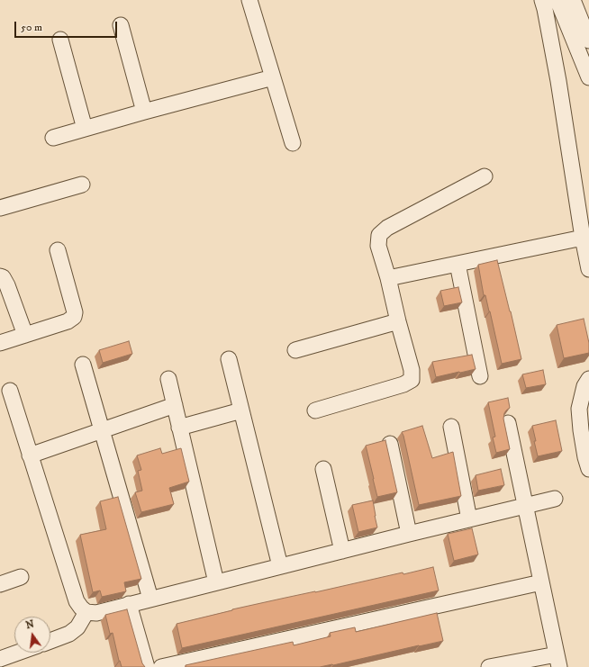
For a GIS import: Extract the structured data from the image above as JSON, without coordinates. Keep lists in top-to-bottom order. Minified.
{"scale_bar":"50 m","north":"top"}
